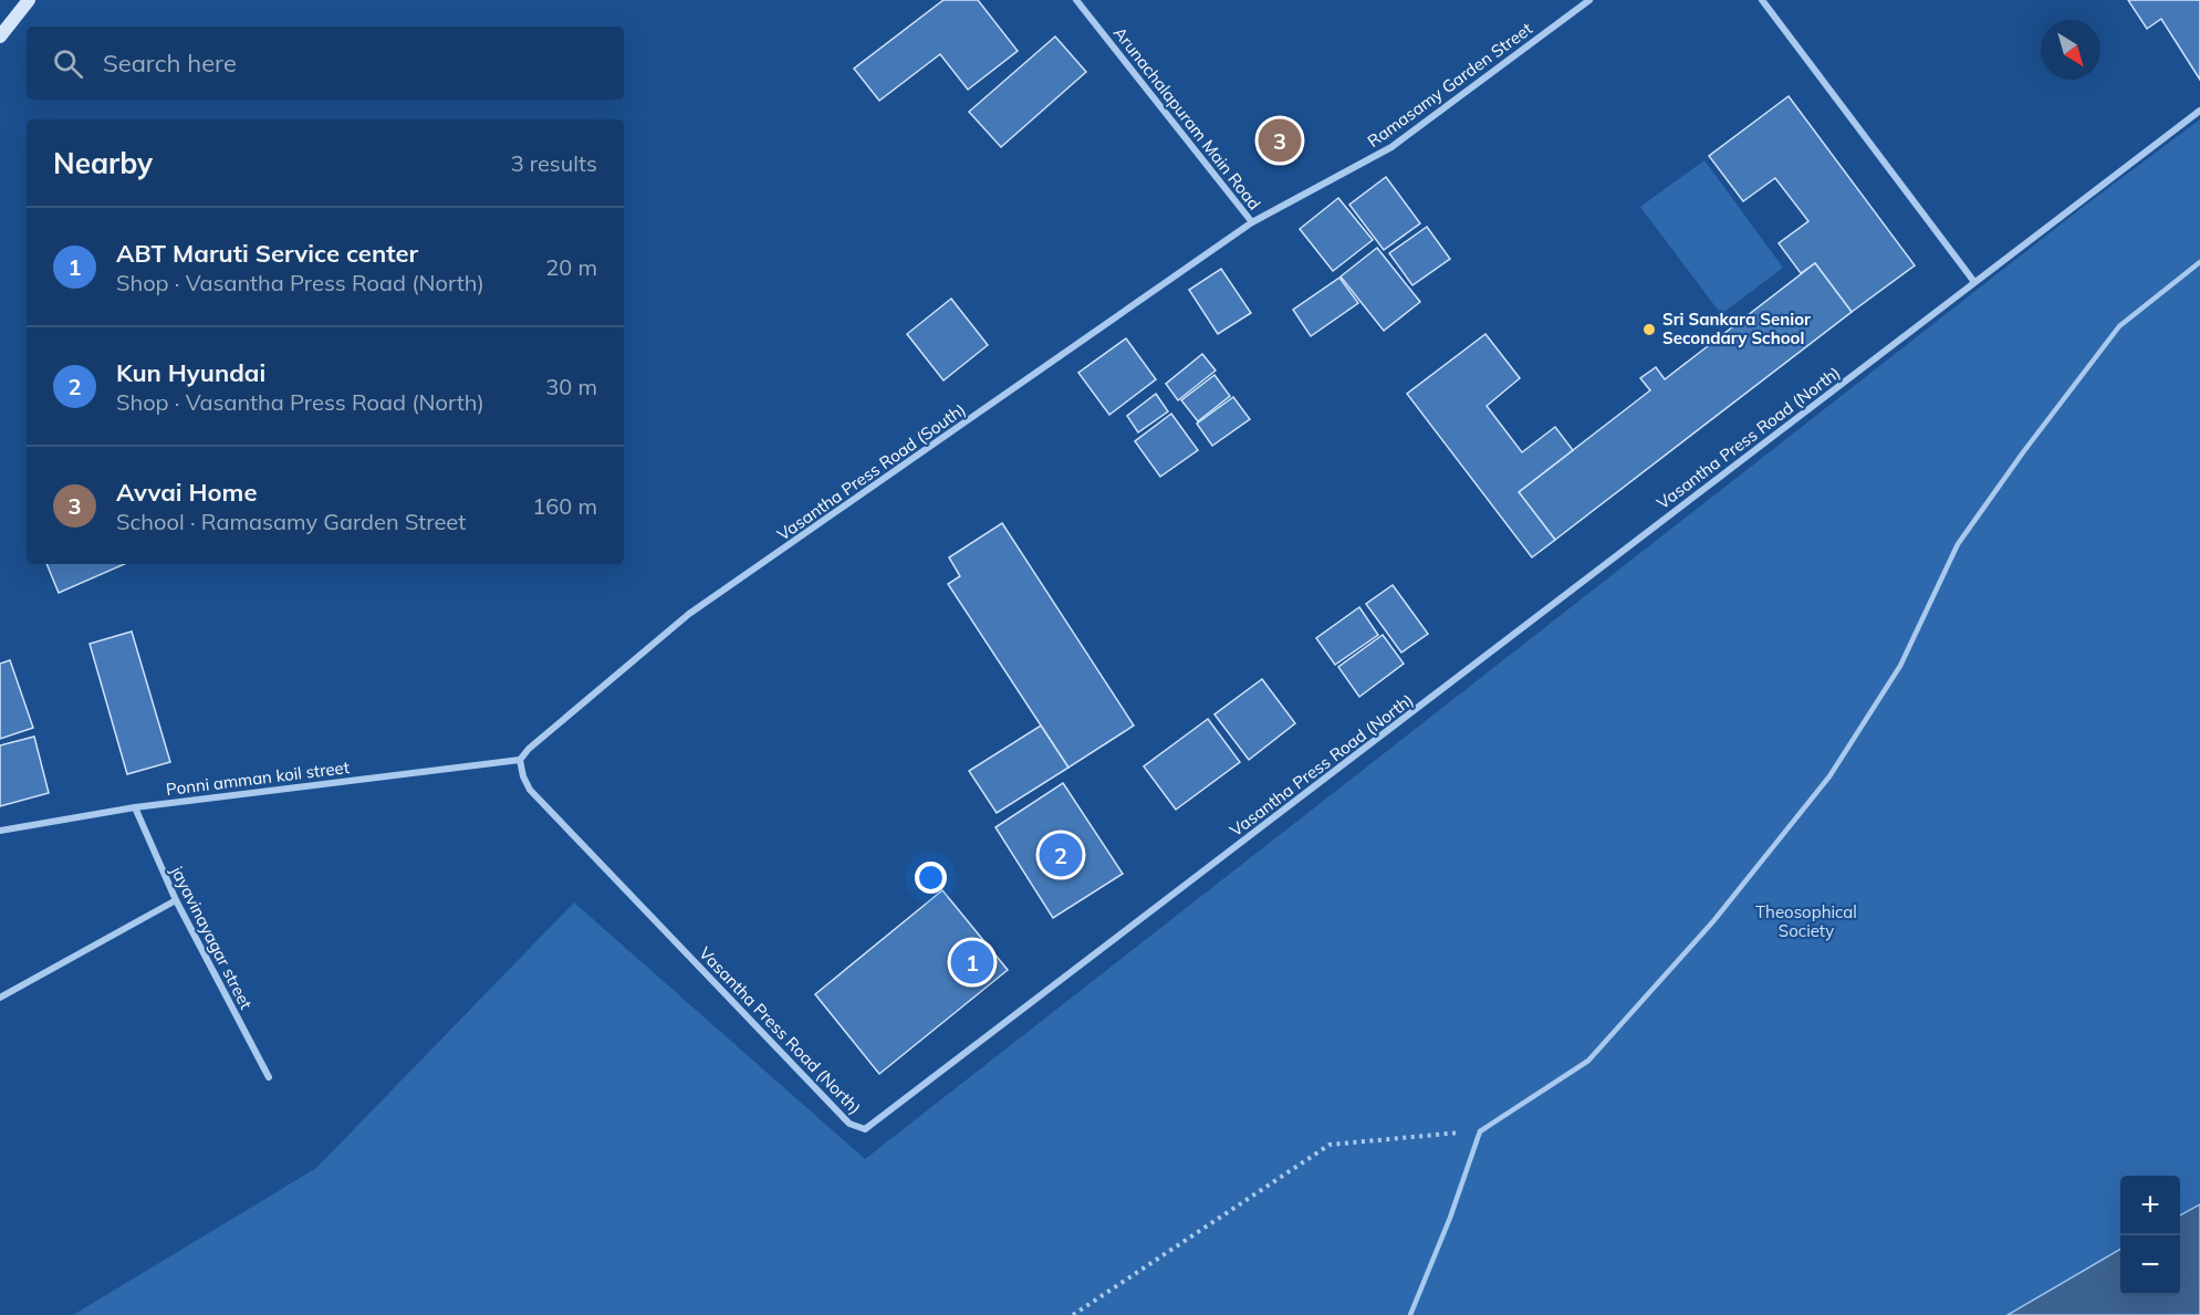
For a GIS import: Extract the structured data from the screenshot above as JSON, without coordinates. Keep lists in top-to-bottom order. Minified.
{"streets":{"street":["Ramasamy Garden Street","Arunachalapuram Main Road","Vasantha Press Road (North)","Vasantha Press Road (South)","Ponni amman koil street","jayavinayagar street"]},"crossings":[["Ramasamy Garden Street","Arunachalapuram Main Road"],["Ramasamy Garden Street","Vasantha Press Road (South)"],["Arunachalapuram Main Road","Vasantha Press Road (South)"],["Vasantha Press Road (North)","Vasantha Press Road (South)"],["Vasantha Press Road (North)","Ponni amman koil street"],["Vasantha Press Road (South)","Ponni amman koil street"],["Ponni amman koil street","jayavinayagar street"]],"parks":["Theosophical Society"],"places":["Sri Sankara Senior Secondary School"],"north":"bottom right","page":{"search":"Search here","pins":["3","2","1"],"heading":["Nearby","3 results"],"list":[{"mark":"1","name":"ABT Maruti Service center","note":"Shop · Vasantha Press Road (North)","value":"20 m"},{"mark":"2","name":"Kun Hyundai","note":"Shop · Vasantha Press Road (North)","value":"30 m"},{"mark":"3","name":"Avvai Home","note":"School · Ramasamy Garden Street","value":"160 m"}],"map_buttons":["+","−"]}}
